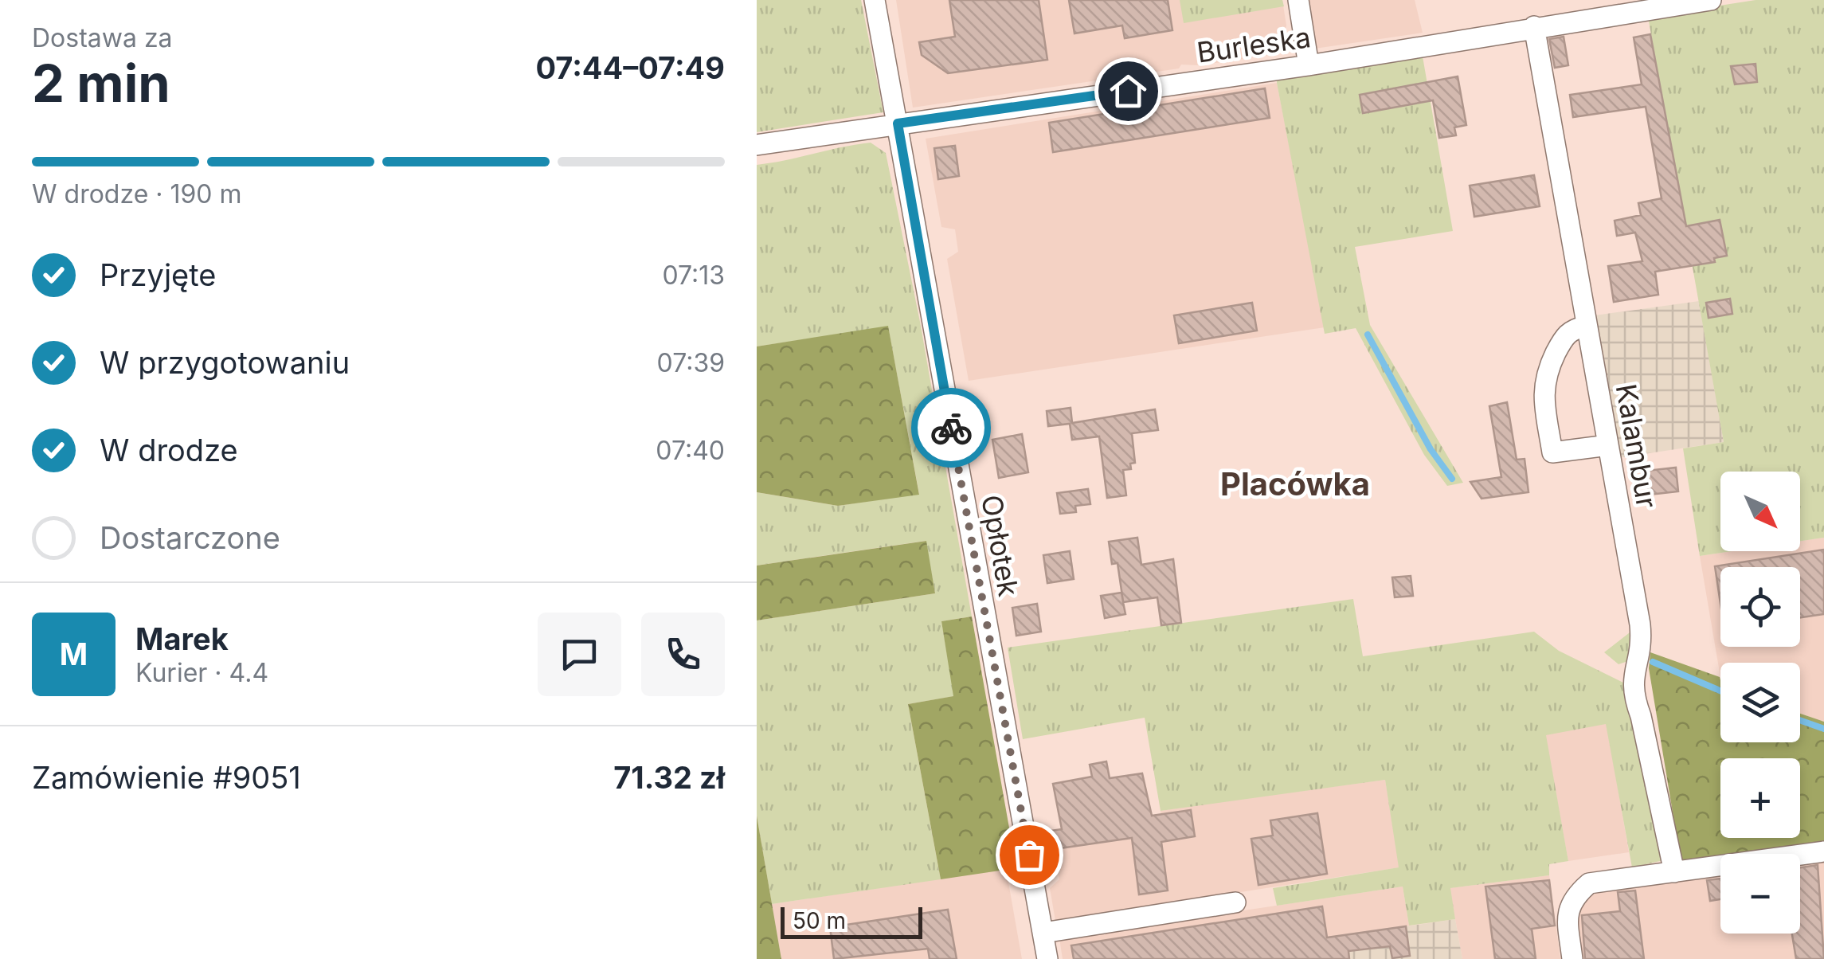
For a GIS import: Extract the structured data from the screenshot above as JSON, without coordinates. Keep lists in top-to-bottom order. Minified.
{"streets":{"street":["Burleska","Kalambur","Opłotek"]},"crossings":[["Burleska","Kalambur"],["Burleska","Opłotek"]],"districts":["Placówka"],"scale_bar":"50 m","north":"bottom right","page":{"heading":["2 min","Dostawa za","07:44–07:49"],"panel":["Marek","Kurier · 4.4","Zamówienie #9051","71.32 zł"],"bar":"W drodze · 190 m","list":[["Przyjęte","07:13"],["W przygotowaniu","07:39"],["W drodze","07:40"],"Dostarczone"],"map_buttons":["+","−"],"round":"M","scale":"50 m"}}
